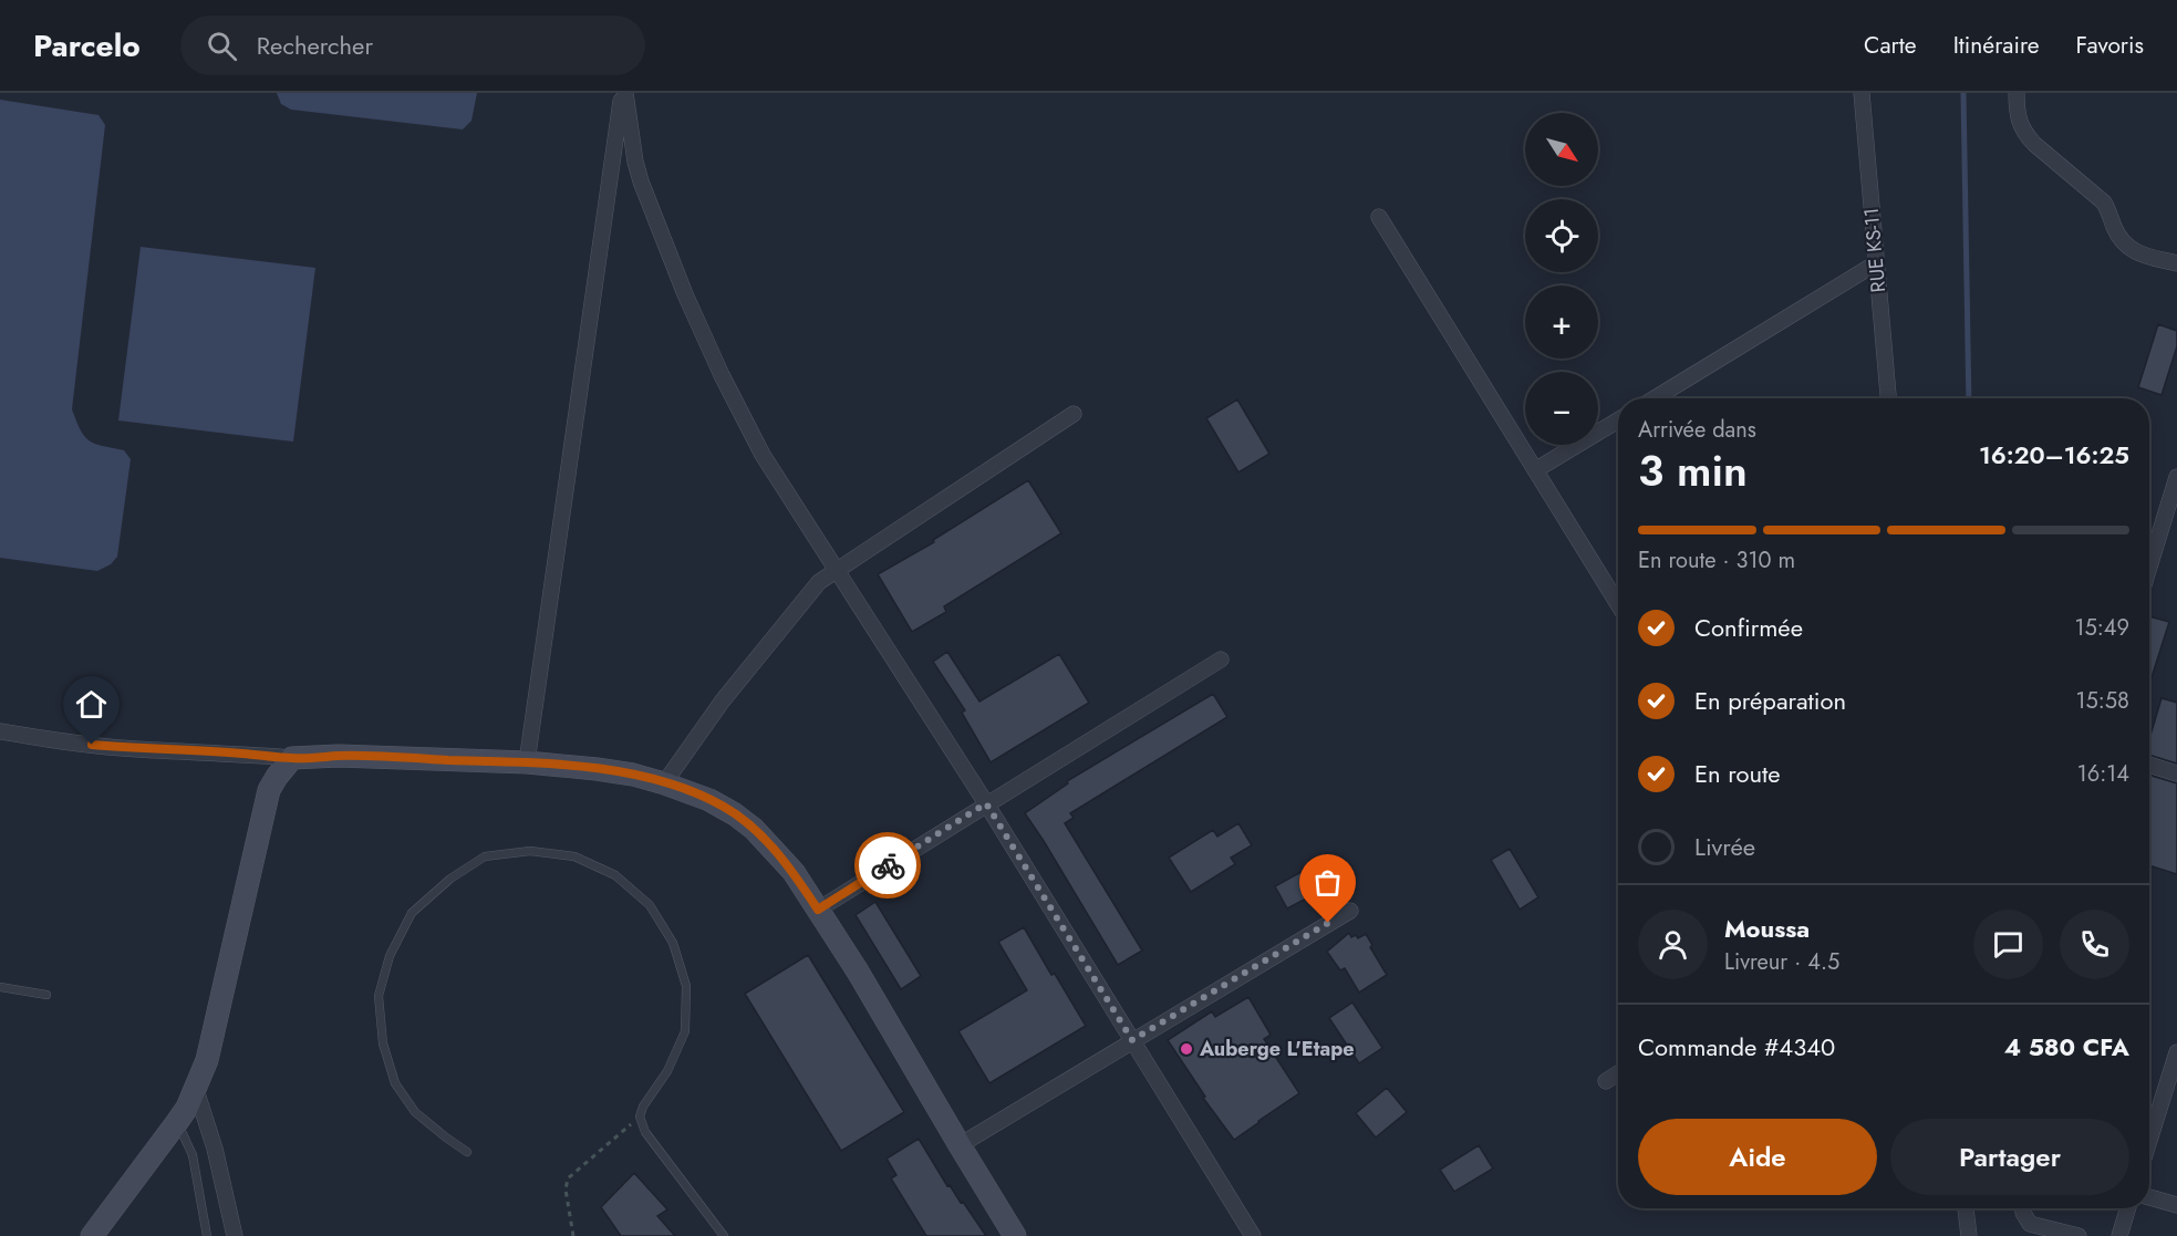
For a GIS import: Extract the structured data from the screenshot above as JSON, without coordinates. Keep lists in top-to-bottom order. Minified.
{"streets":{"street":["RUE KS-11"]},"places":["Auberge L'Etape"],"north":"bottom right","page":{"header":"Parcelo","search":"Rechercher","nav":["Carte","Itinéraire","Favoris"],"map_buttons":["+","−"],"heading":["3 min","Arrivée dans","16:20–16:25"],"panel":["Moussa","Livreur · 4.5","Commande #4340","4 580 CFA"],"bar":"En route · 310 m","list":[["Confirmée","15:49"],["En préparation","15:58"],["En route","16:14"],"Livrée"],"buttons":["Aide","Partager"]}}
